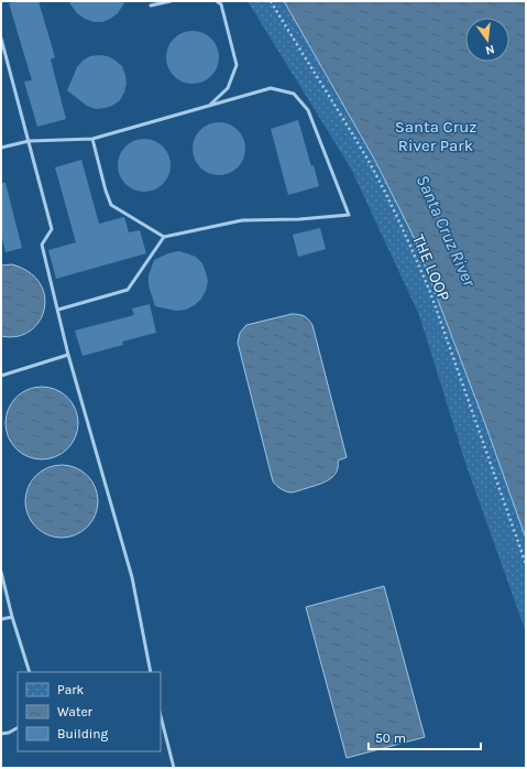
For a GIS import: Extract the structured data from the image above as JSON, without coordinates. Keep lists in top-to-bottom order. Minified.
{"streets":{"path":["THE LOOP"]},"water":["Santa Cruz River"],"parks":["Santa Cruz River Park"],"legend":["Park","Water","Building"],"scale_bar":"50 m","north":"bottom"}
